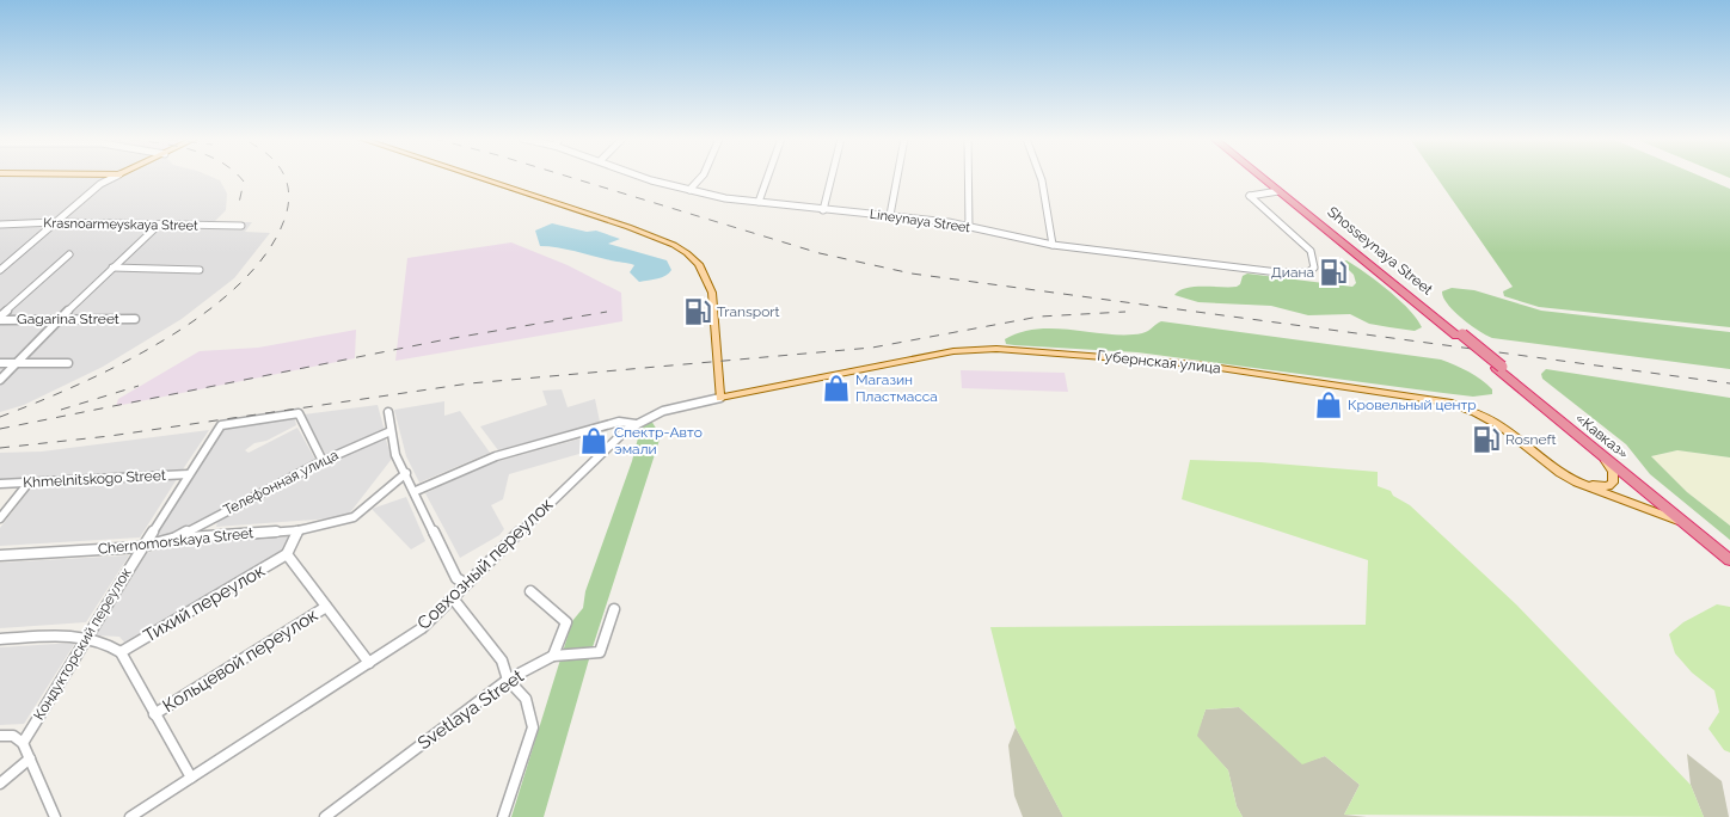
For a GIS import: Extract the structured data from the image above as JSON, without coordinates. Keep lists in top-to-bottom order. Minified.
{"streets":{"highway":["Shosseynaya Street","«Кавказ»"],"main road":["Губернская улица"],"street":["Lineynaya Street","Krasnoarmeyskaya Street","Gagarina Street","Khmelnitskogo Street","Телефонная улица","Chernomorskaya Street","Совхозный переулок","Тихий переулок","Кондукторский переулок","Кольцевой переулок","Svetlaya Street"]},"crossings":[["Lineynaya Street","Shosseynaya Street"],["Shosseynaya Street","«Кавказ»"],["Губернская улица","«Кавказ»"],["Губернская улица","Совхозный переулок"],["Khmelnitskogo Street","Кондукторский переулок"],["Телефонная улица","Chernomorskaya Street"],["Телефонная улица","Кондукторский переулок"],["Chernomorskaya Street","Кондукторский переулок"]],"places":{"fuel station":["Диана","Transport","Rosneft"],"shop":["Магазин Пластмасса","Кровельный центр","Спектр-Авто эмали"]}}
